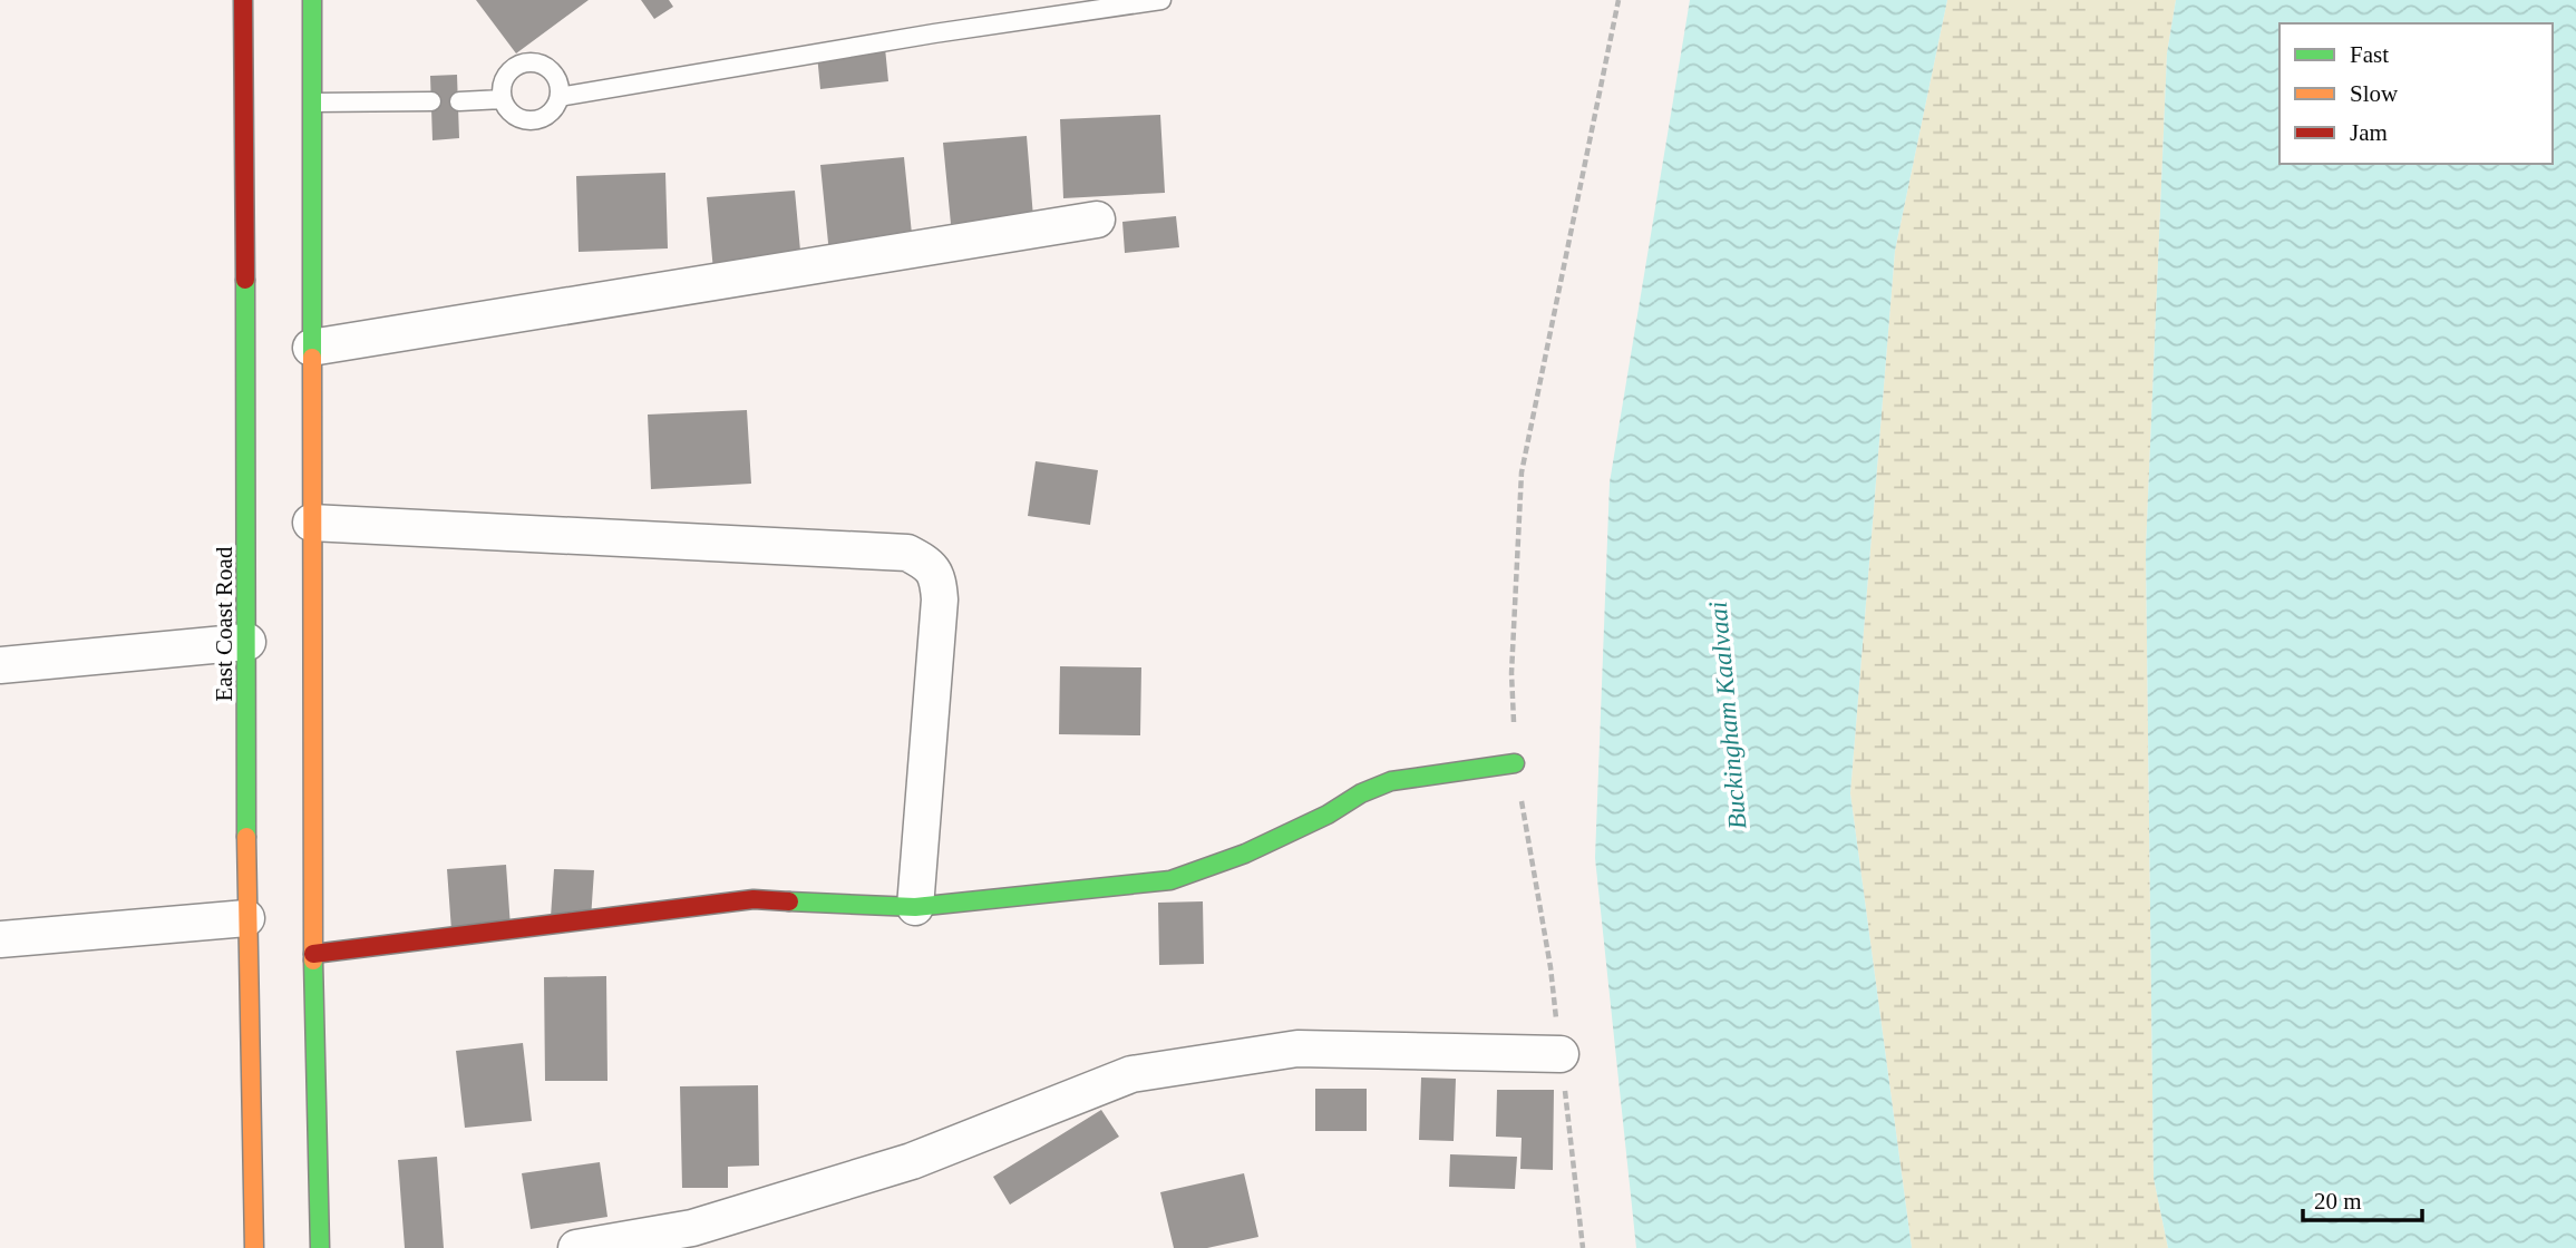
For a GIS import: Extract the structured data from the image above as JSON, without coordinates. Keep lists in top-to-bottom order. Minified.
{"streets":{"main road":["East Coast Road"]},"water":["Buckingham Kaalvaai"],"legend":["Fast","Slow","Jam"],"scale_bar":"20 m"}
